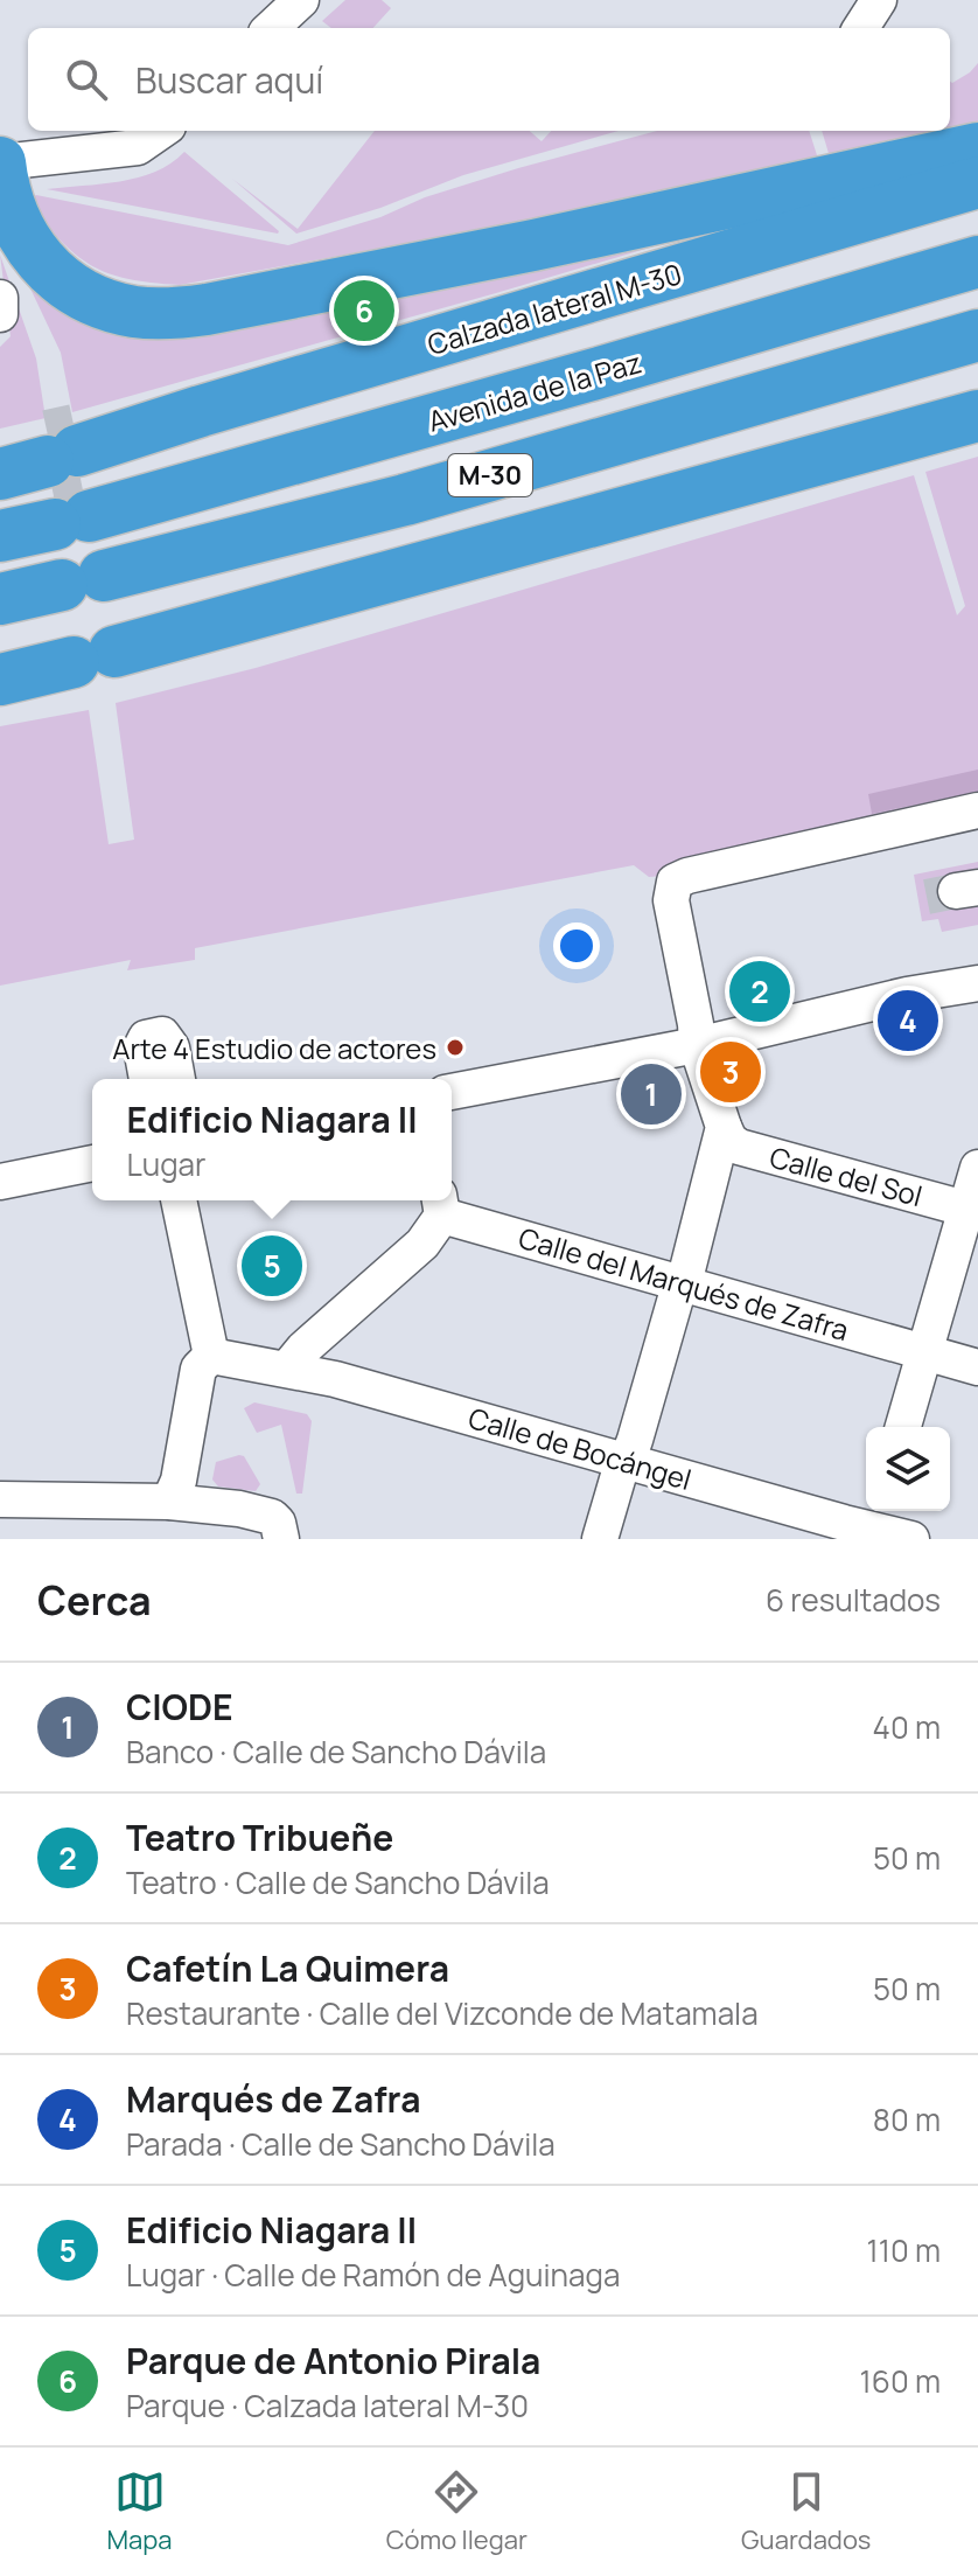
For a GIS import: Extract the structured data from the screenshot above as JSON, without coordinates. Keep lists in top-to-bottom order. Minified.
{"streets":{"highway":["Calzada lateral M-30","Avenida de la Paz","M-30"],"street":["Calle del Sol","Calle del Marqués de Zafra","Calle de Bocángel"]},"crossings":[["Calzada lateral M-30","Avenida de la Paz"]],"places":["Arte 4 Estudio de actores"],"page":{"search":"Buscar aquí","pins":["6","2","4","3","1","5"],"popup":["Edificio Niagara II","Lugar"],"heading":["Cerca","6 resultados"],"list":[{"mark":"1","name":"CIODE","note":"Banco · Calle de Sancho Dávila","value":"40 m"},{"mark":"2","name":"Teatro Tribueñe","note":"Teatro · Calle de Sancho Dávila","value":"50 m"},{"mark":"3","name":"Cafetín La Quimera","note":"Restaurante · Calle del Vizconde de Matamala","value":"50 m"},{"mark":"4","name":"Marqués de Zafra","note":"Parada · Calle de Sancho Dávila","value":"80 m"},{"mark":"5","name":"Edificio Niagara II","note":"Lugar · Calle de Ramón de Aguinaga","value":"110 m"},{"mark":"6","name":"Parque de Antonio Pirala","note":"Parque · Calzada lateral M-30","value":"160 m"}],"nav":["Mapa","Cómo llegar","Guardados"]}}
